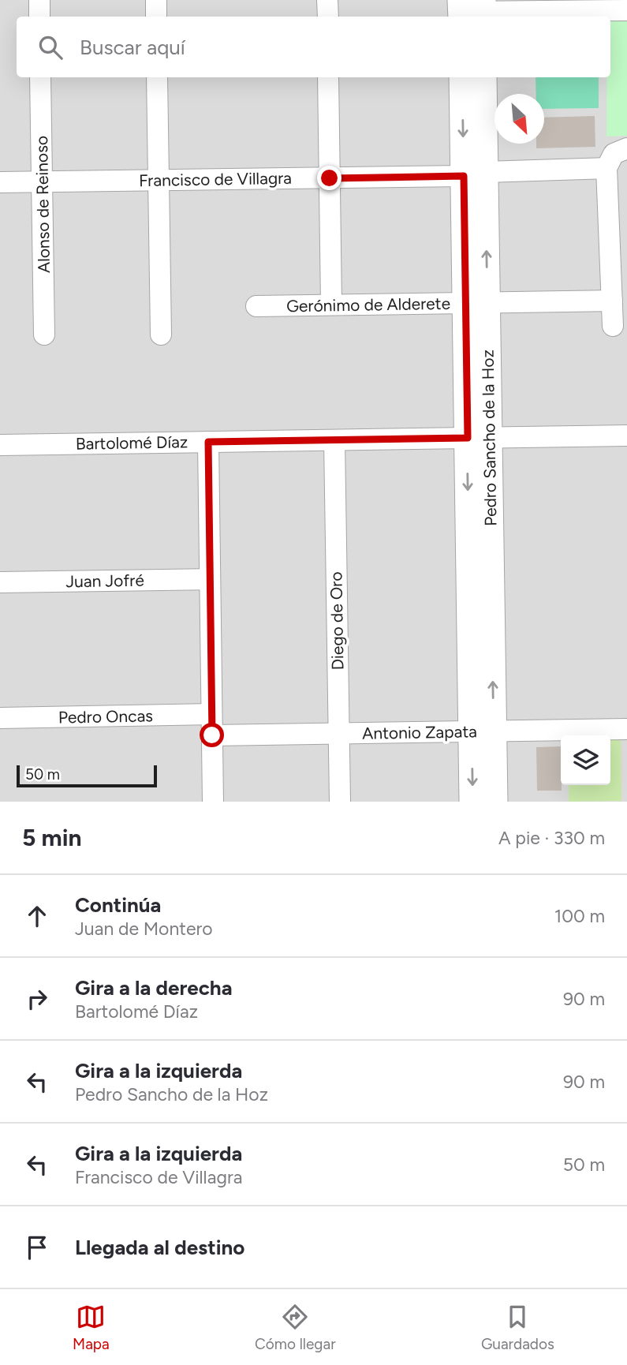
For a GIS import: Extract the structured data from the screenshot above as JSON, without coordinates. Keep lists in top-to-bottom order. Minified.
{"streets":{"street":["Francisco de Villagra","Alonso de Reinoso","Gerónimo de Alderete","Pedro Sancho de la Hoz","Bartolomé Díaz","Juan Jofré","Diego de Oro","Pedro Oncas","Antonio Zapata"]},"crossings":[["Francisco de Villagra","Alonso de Reinoso"],["Francisco de Villagra","Pedro Sancho de la Hoz"],["Gerónimo de Alderete","Pedro Sancho de la Hoz"],["Pedro Sancho de la Hoz","Bartolomé Díaz"],["Pedro Sancho de la Hoz","Antonio Zapata"],["Bartolomé Díaz","Diego de Oro"],["Diego de Oro","Antonio Zapata"]],"scale_bar":"50 m","north":"bottom right","page":{"search":"Buscar aquí","scale":"50 m","heading":["5 min","A pie · 330 m"],"list":[["Continúa","Juan de Montero","100 m"],["Gira a la derecha","Bartolomé Díaz","90 m"],["Gira a la izquierda","Pedro Sancho de la Hoz","90 m"],["Gira a la izquierda","Francisco de Villagra","50 m"],"Llegada al destino"],"nav":["Mapa","Cómo llegar","Guardados"]}}
